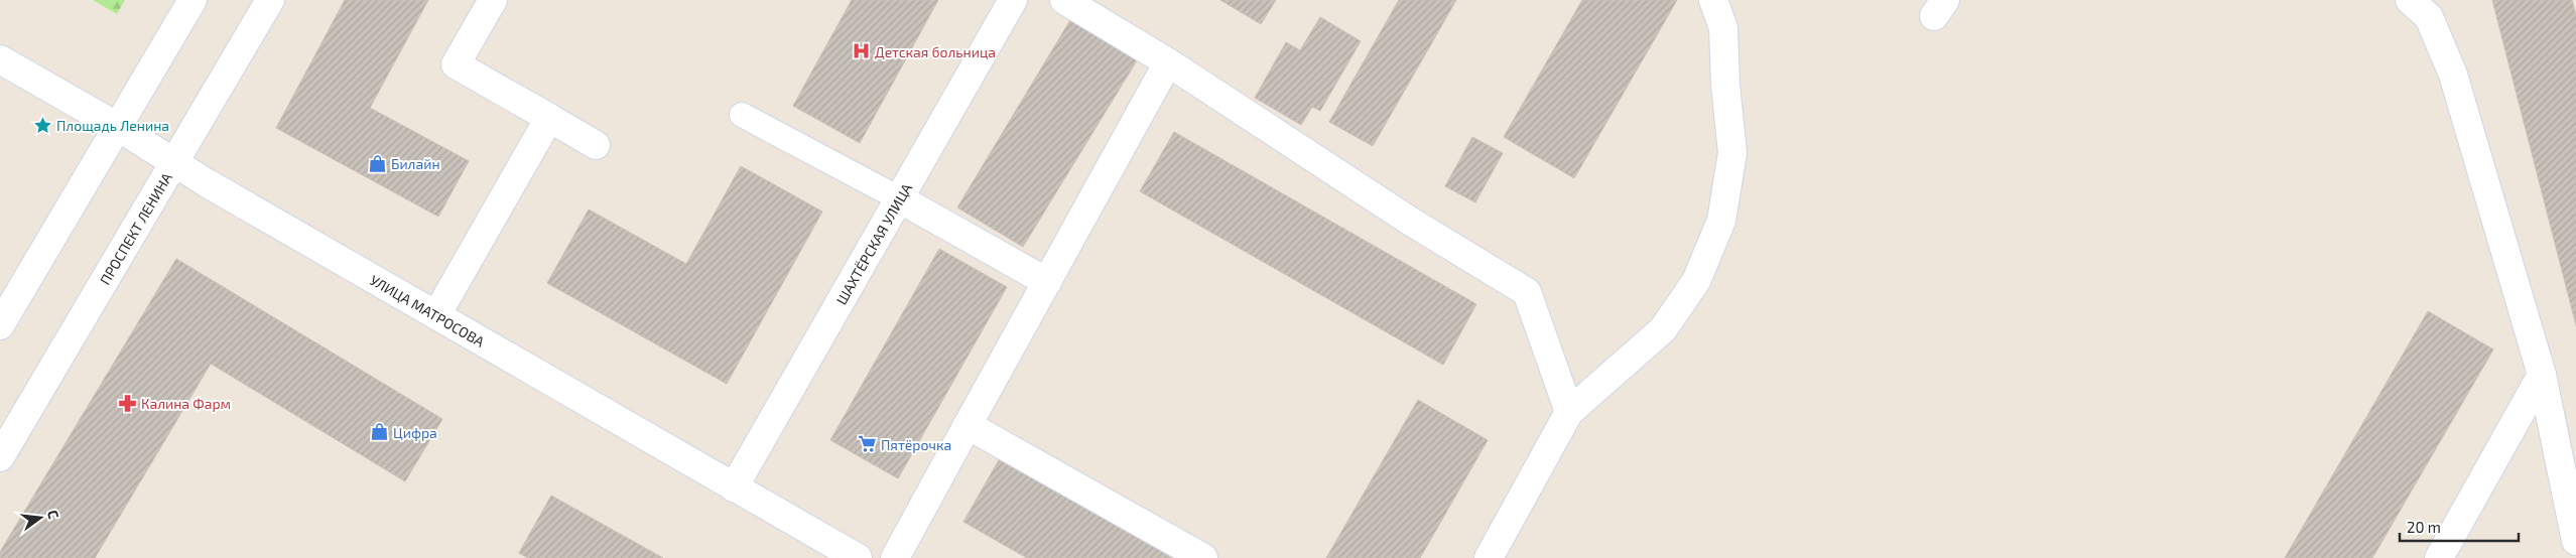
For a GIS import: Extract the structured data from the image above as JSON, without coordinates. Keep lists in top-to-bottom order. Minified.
{"streets":{"street":["ПРОСПЕКТ ЛЕНИНА","ШАХТЁРСКАЯ УЛИЦА","УЛИЦА МАТРОСОВА"]},"crossings":[["ПРОСПЕКТ ЛЕНИНА","УЛИЦА МАТРОСОВА"],["ШАХТЁРСКАЯ УЛИЦА","УЛИЦА МАТРОСОВА"]],"places":{"hospital":["Детская больница"],"place":["Площадь Ленина"],"shop":["Билайн","Цифра"],"pharmacy":["Калина Фарм"],"supermarket":["Пятёрочка"]},"scale_bar":"20 m","north":"right"}
